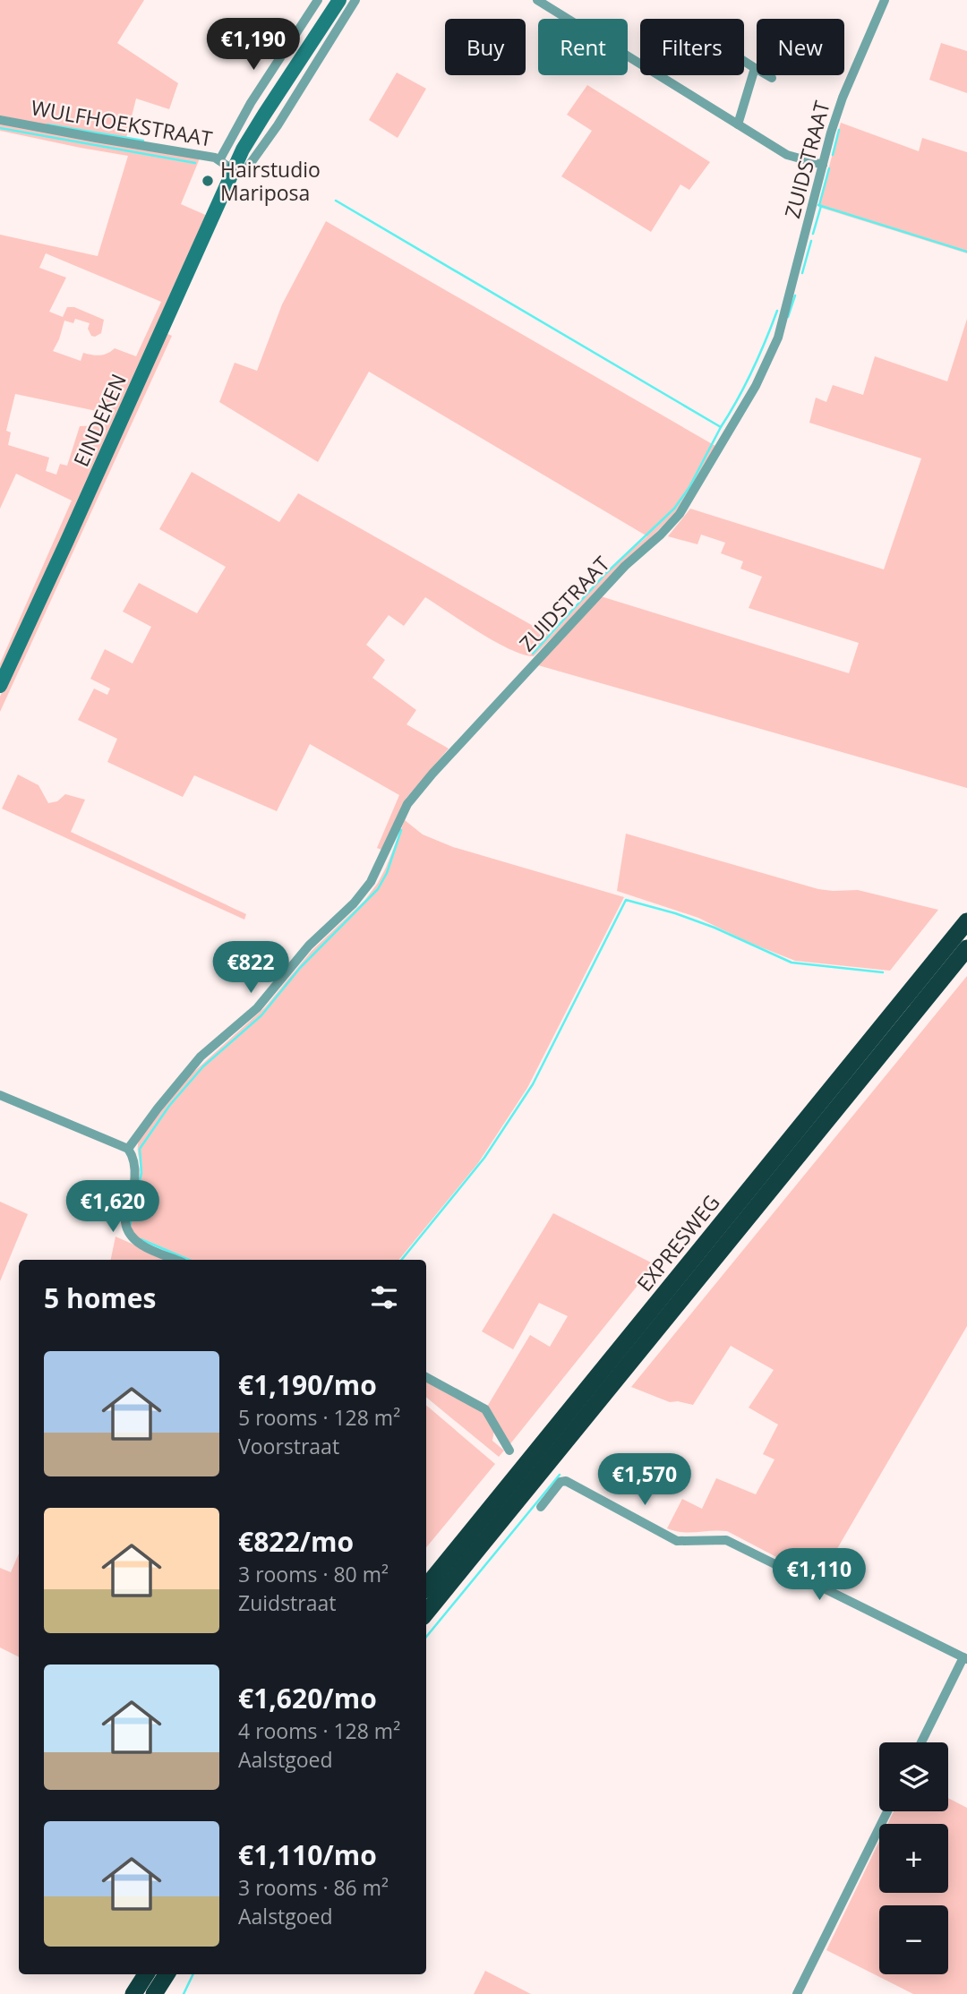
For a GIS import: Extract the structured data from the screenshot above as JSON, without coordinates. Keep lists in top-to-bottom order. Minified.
{"streets":{"highway":["EXPRESWEG"],"street":["WULFHOEKSTRAAT","ZUIDSTRAAT","EINDEKEN"]},"crossings":[["WULFHOEKSTRAAT","EINDEKEN"]],"places":["Hairstudio Mariposa"],"page":{"price":["€1,190","€822","€1,620","€1,570","€1,110"],"chip":["Buy","Rent","Filters","New"],"heading":"5 homes","list":[{"name":"€1,190/mo","note":"5 rooms · 128 m² · Voorstraat"},{"name":"€822/mo","note":"3 rooms · 80 m² · Zuidstraat"},{"name":"€1,620/mo","note":"4 rooms · 128 m² · Aalstgoed"},{"name":"€1,110/mo","note":"3 rooms · 86 m² · Aalstgoed"}],"map_buttons":["+","−"]}}
